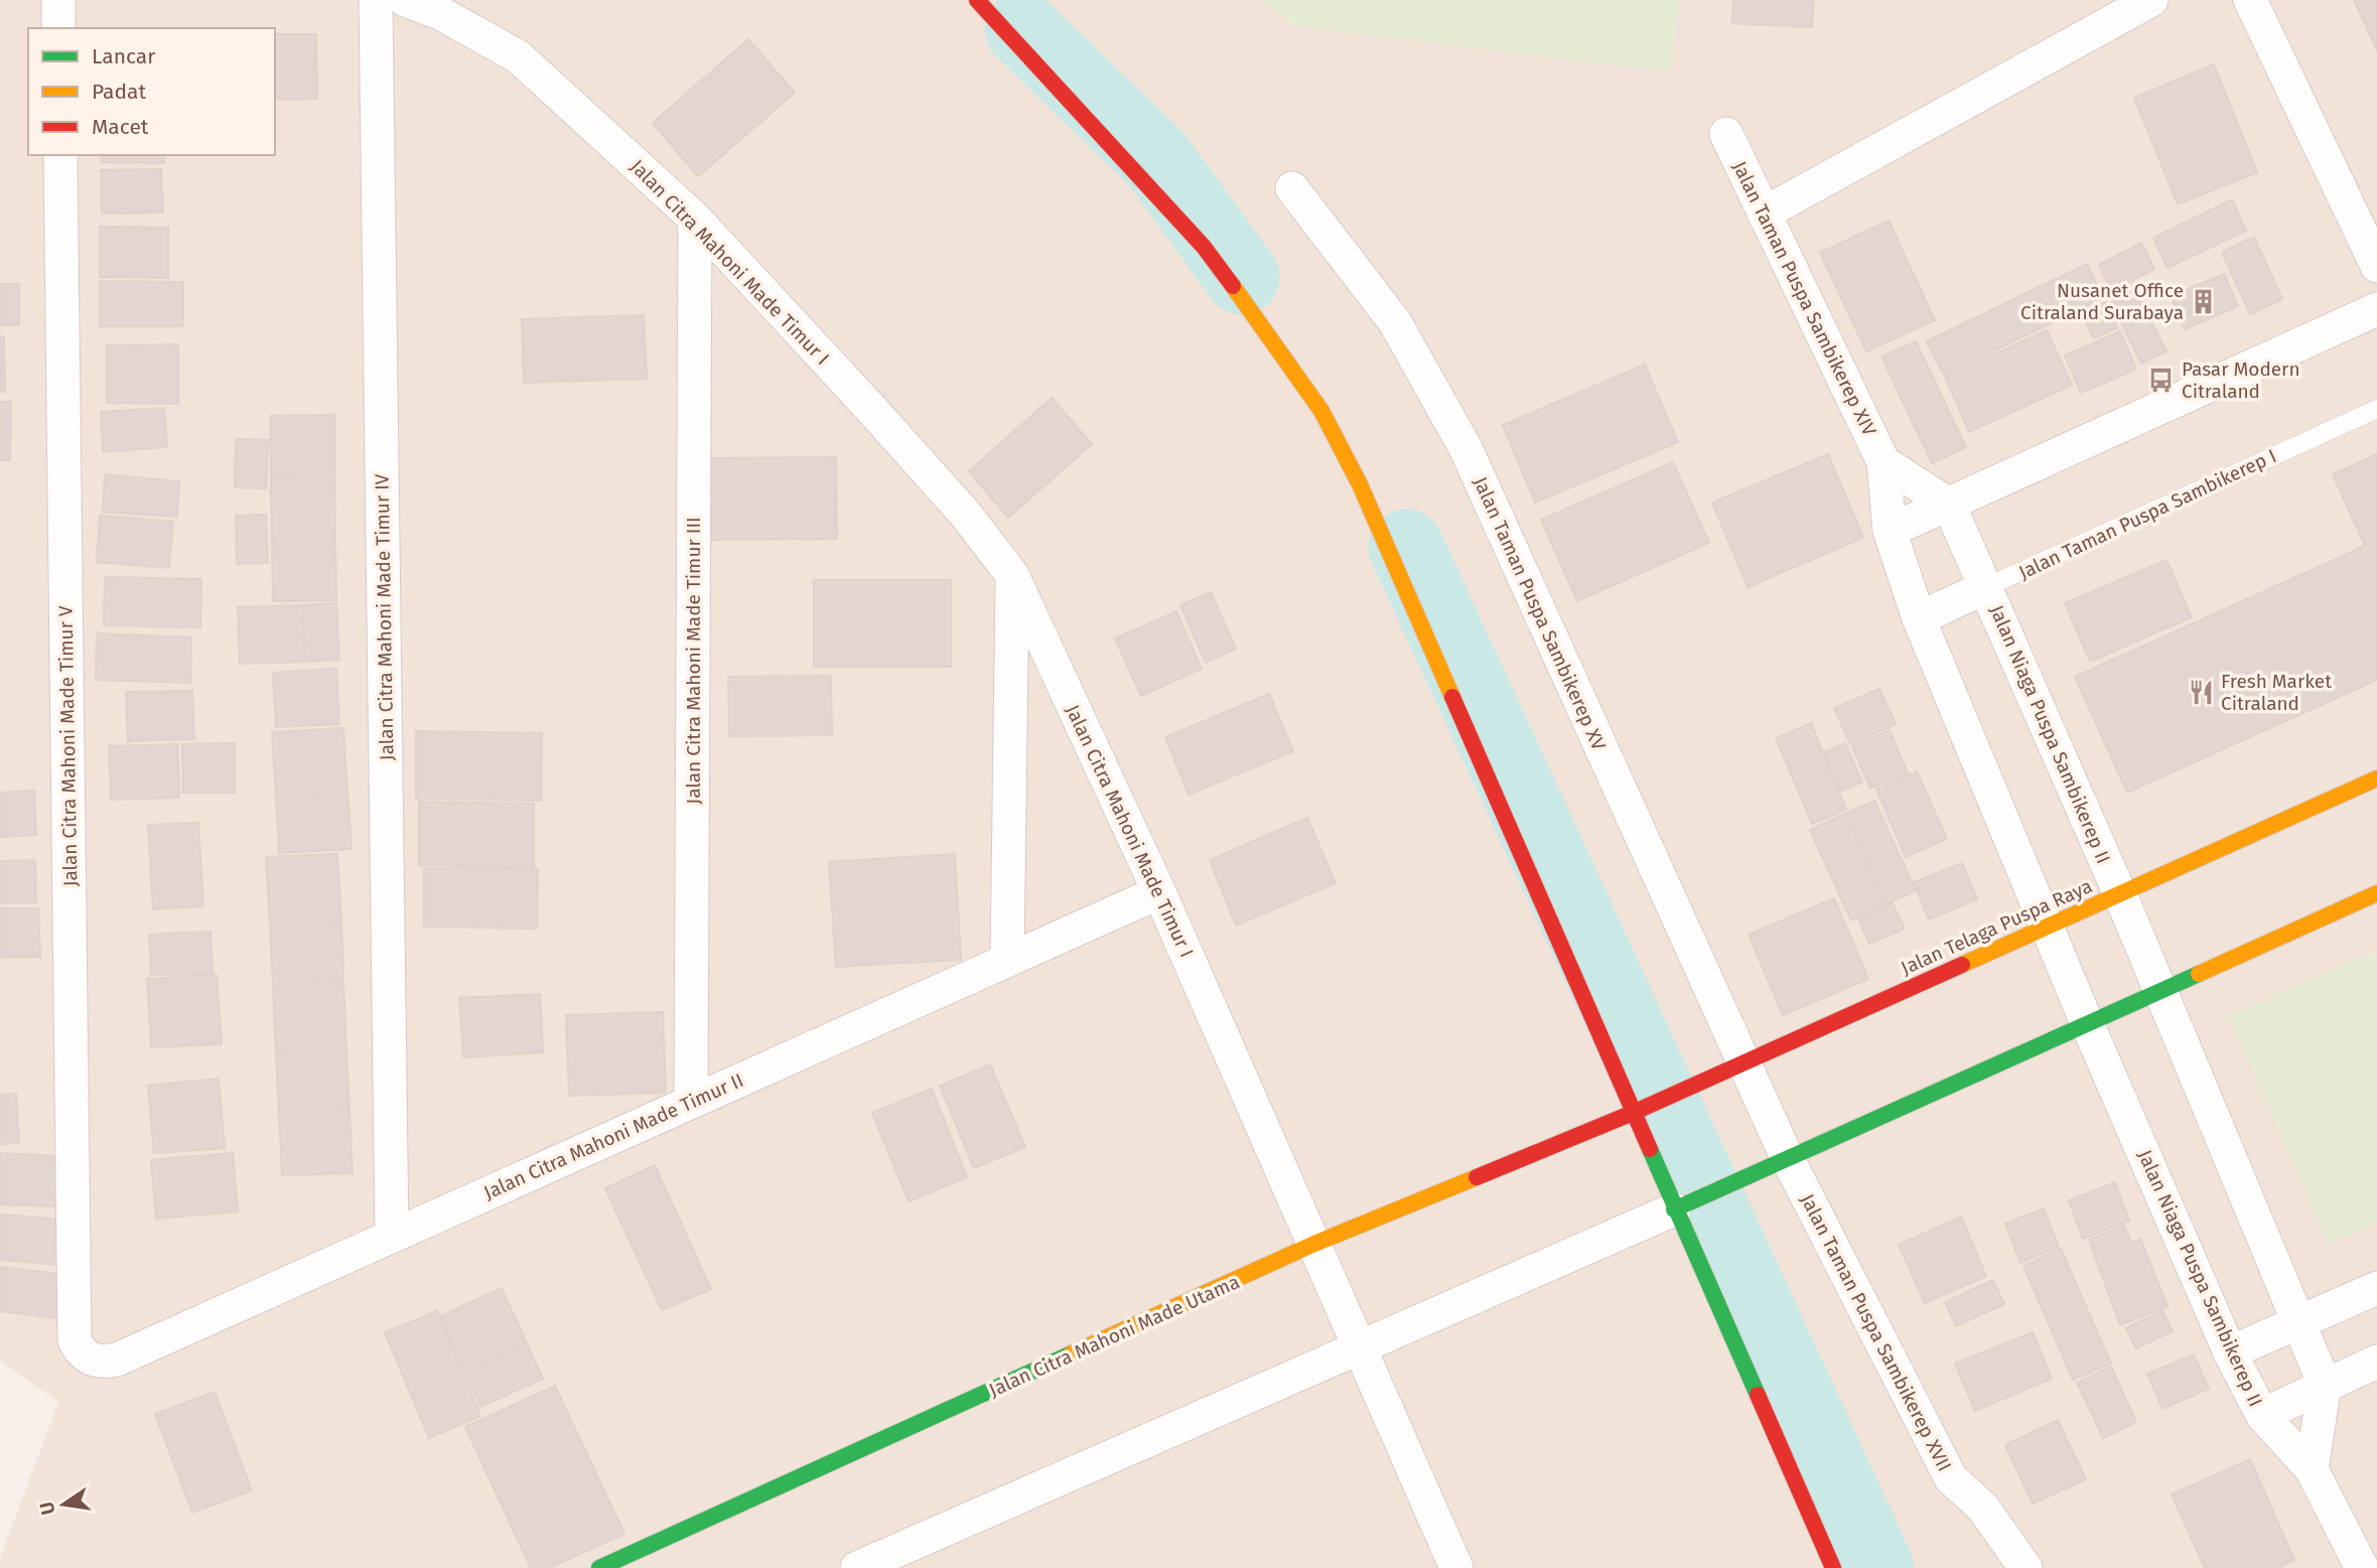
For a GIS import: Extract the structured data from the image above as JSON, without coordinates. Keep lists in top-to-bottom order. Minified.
{"streets":{"street":["Jalan Citra Mahoni Made Timur I","Jalan Taman Puspa Sambikerep XIV","Jalan Taman Puspa Sambikerep I","Jalan Taman Puspa Sambikerep XV","Jalan Citra Mahoni Made Timur IV","Jalan Citra Mahoni Made Timur III","Jalan Niaga Puspa Sambikerep II","Jalan Citra Mahoni Made Timur V","Jalan Telaga Puspa Raya","Jalan Citra Mahoni Made Timur II","Jalan Taman Puspa Sambikerep XVII","Jalan Citra Mahoni Made Utama"]},"crossings":[["Jalan Citra Mahoni Made Timur I","Jalan Citra Mahoni Made Timur III"],["Jalan Citra Mahoni Made Timur I","Jalan Citra Mahoni Made Timur II"],["Jalan Citra Mahoni Made Timur I","Jalan Citra Mahoni Made Utama"],["Jalan Taman Puspa Sambikerep XIV","Jalan Niaga Puspa Sambikerep II"],["Jalan Taman Puspa Sambikerep I","Jalan Niaga Puspa Sambikerep II"],["Jalan Taman Puspa Sambikerep XV","Jalan Telaga Puspa Raya"],["Jalan Taman Puspa Sambikerep XV","Jalan Taman Puspa Sambikerep XVII"],["Jalan Citra Mahoni Made Timur IV","Jalan Citra Mahoni Made Timur II"],["Jalan Citra Mahoni Made Timur III","Jalan Citra Mahoni Made Timur II"],["Jalan Niaga Puspa Sambikerep II","Jalan Telaga Puspa Raya"],["Jalan Citra Mahoni Made Timur V","Jalan Citra Mahoni Made Timur II"],["Jalan Telaga Puspa Raya","Jalan Citra Mahoni Made Utama"]],"places":{"building":["Nusanet Office Citraland Surabaya"],"bus stop":["Pasar Modern Citraland"],"restaurant":["Fresh Market Citraland"]},"legend":["Lancar","Padat","Macet"],"north":"left"}
